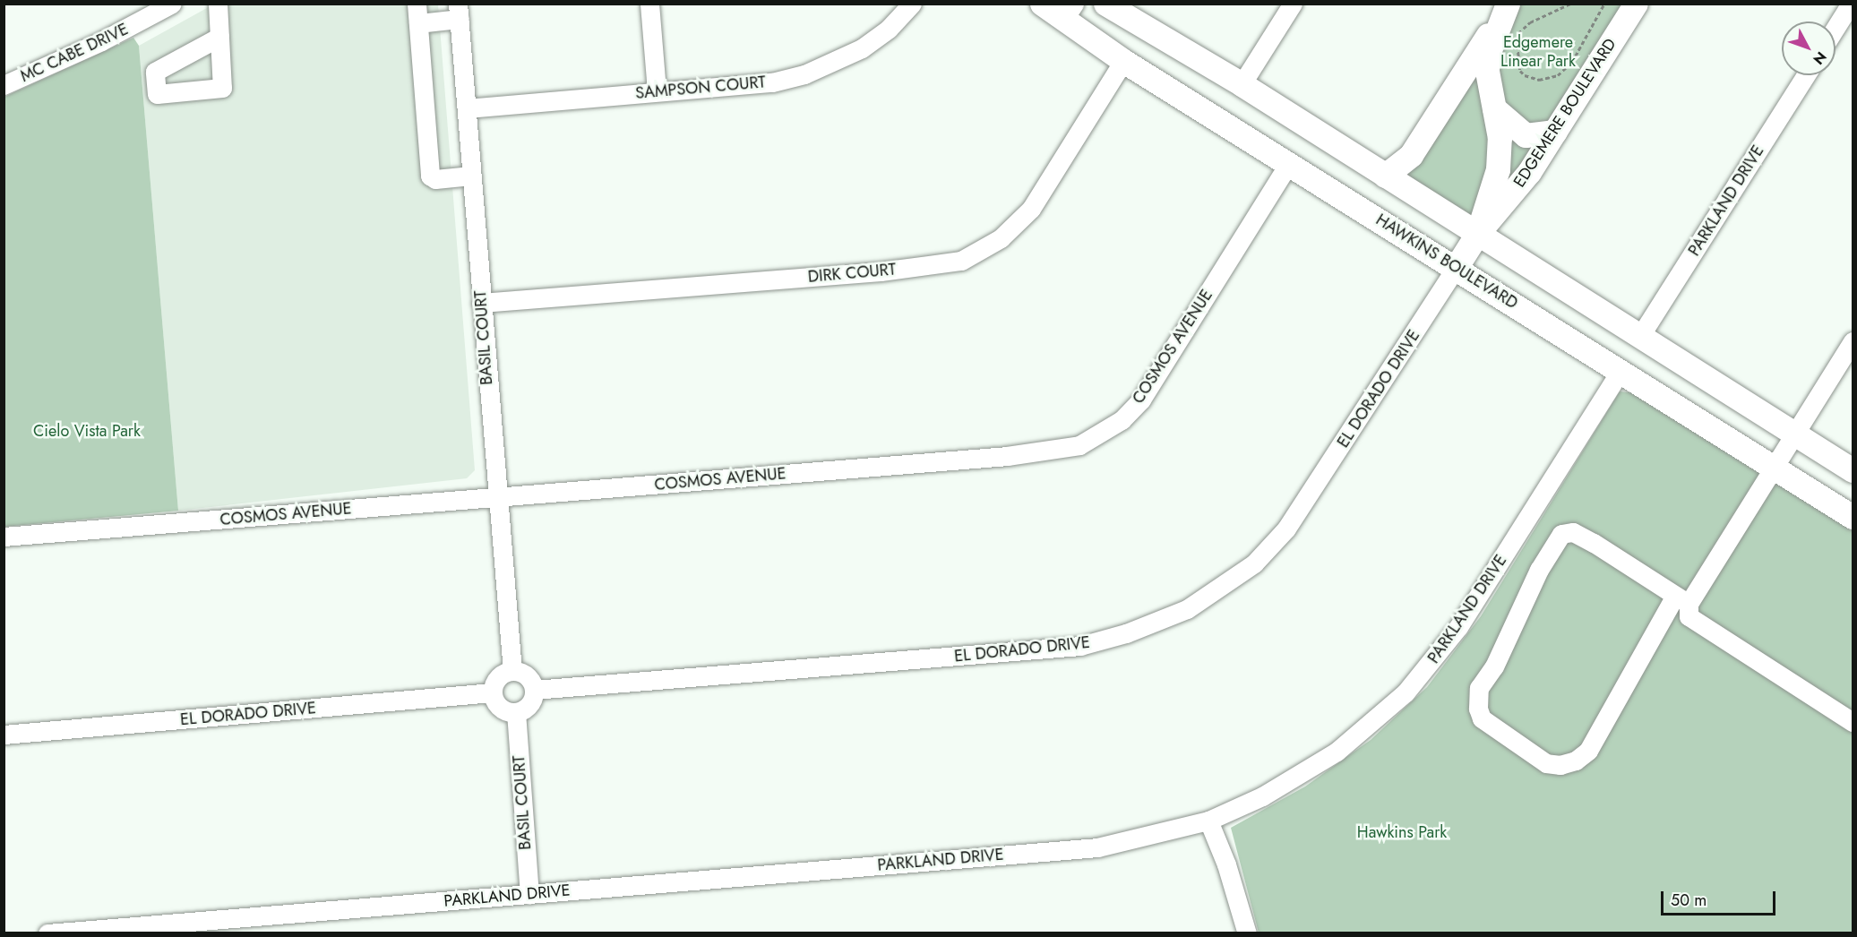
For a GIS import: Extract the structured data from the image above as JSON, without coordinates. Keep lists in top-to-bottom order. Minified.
{"streets":{"main road":["EDGEMERE BOULEVARD","HAWKINS BOULEVARD","EL DORADO DRIVE"],"street":["MC CABE DRIVE","SAMPSON COURT","PARKLAND DRIVE","DIRK COURT","BASIL COURT","COSMOS AVENUE"]},"crossings":[["SAMPSON COURT","BASIL COURT"],["EDGEMERE BOULEVARD","EL DORADO DRIVE"],["PARKLAND DRIVE","HAWKINS BOULEVARD"],["PARKLAND DRIVE","BASIL COURT"],["HAWKINS BOULEVARD","DIRK COURT"],["HAWKINS BOULEVARD","COSMOS AVENUE"],["HAWKINS BOULEVARD","EL DORADO DRIVE"],["DIRK COURT","BASIL COURT"],["BASIL COURT","COSMOS AVENUE"],["BASIL COURT","EL DORADO DRIVE"]],"parks":["Edgemere Linear Park","Cielo Vista Park","Hawkins Park"],"scale_bar":"50 m","north":"bottom right"}
